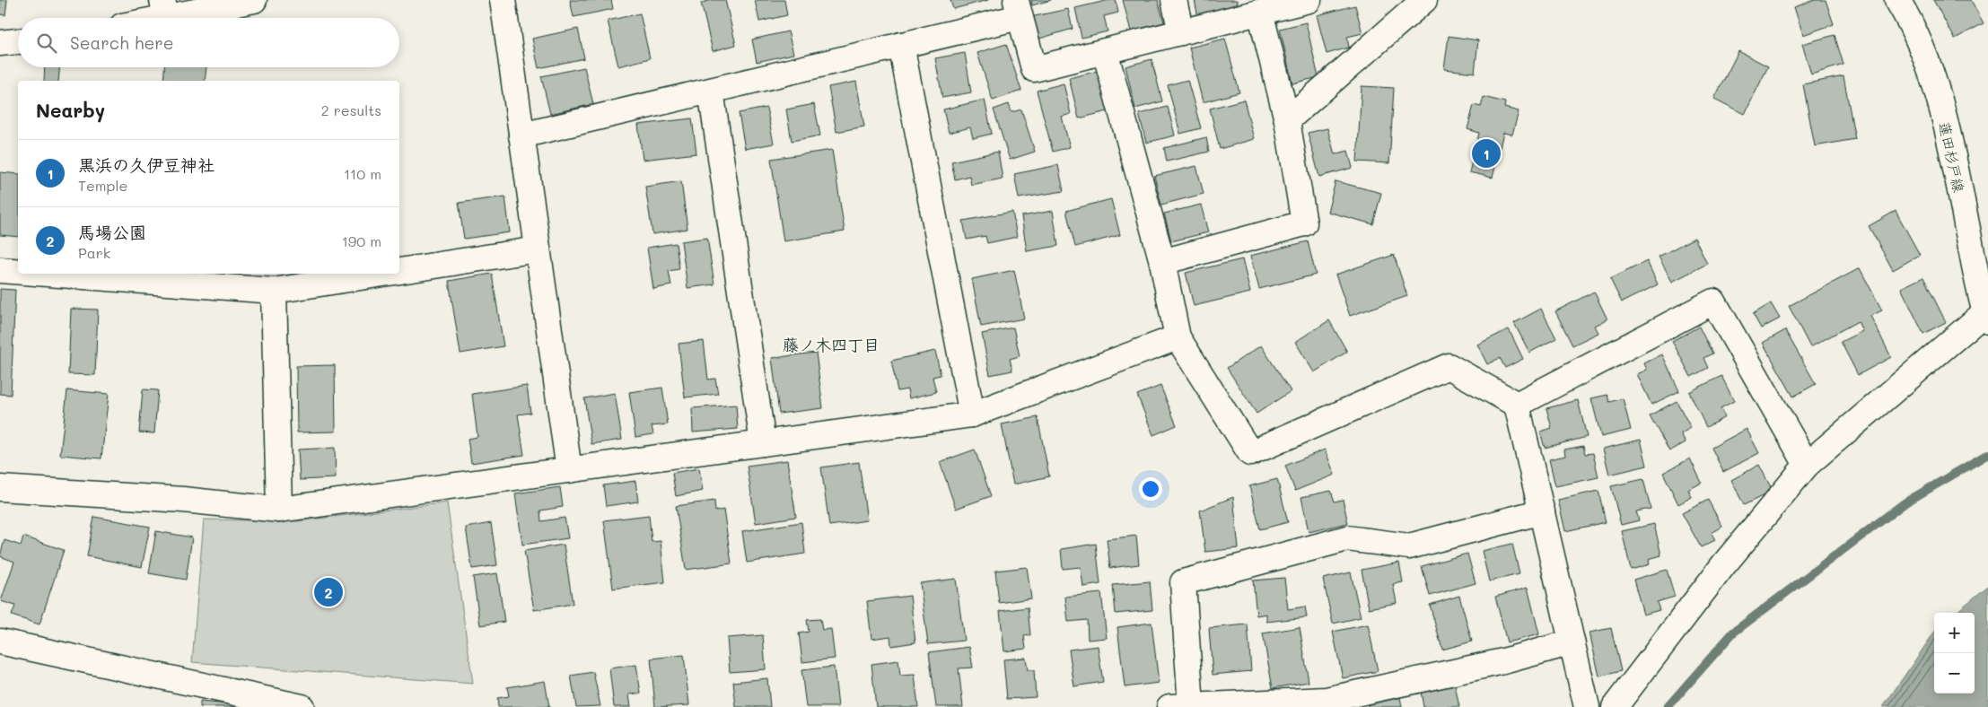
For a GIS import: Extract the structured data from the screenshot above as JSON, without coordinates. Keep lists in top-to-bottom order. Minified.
{"streets":{"street":["蓮田杉戸線"]},"districts":["藤ノ木四丁目"],"page":{"search":"Search here","heading":["Nearby","2 results"],"pins":["1","2"],"list":[{"mark":"1","name":"黒浜の久伊豆神社","note":"Temple","value":"110 m"},{"mark":"2","name":"馬場公園","note":"Park","value":"190 m"}],"map_buttons":["+","−"]}}
